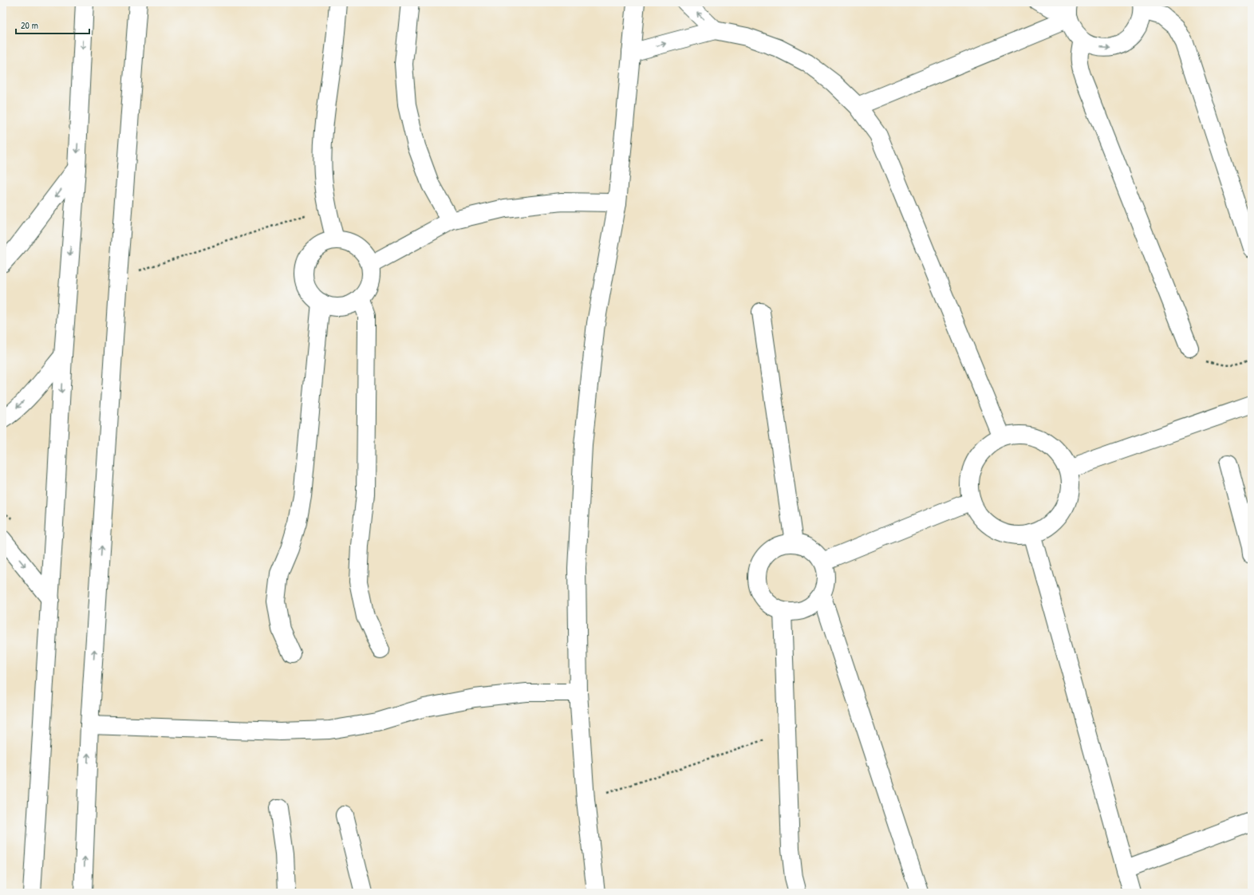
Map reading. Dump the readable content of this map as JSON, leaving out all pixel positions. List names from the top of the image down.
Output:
{
  "scale_bar": "20 m"
}
